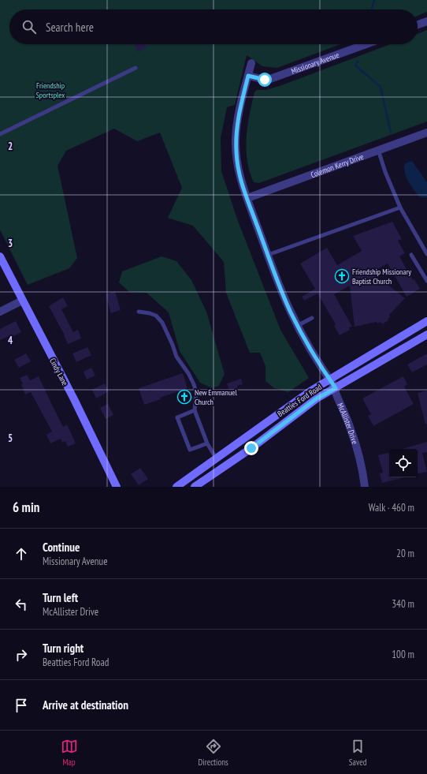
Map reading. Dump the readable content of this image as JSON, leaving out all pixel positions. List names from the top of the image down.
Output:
{
  "streets": {
    "main road": ["Cindy Lane", "Beatties Ford Road"],
    "street": ["Missionary Avenue", "Colemon Kerry Drive", "McAllister Drive"]
  },
  "crossings": [
    ["Missionary Avenue", "McAllister Drive"],
    ["Colemon Kerry Drive", "McAllister Drive"],
    ["Beatties Ford Road", "McAllister Drive"]
  ],
  "parks": ["Friendship Sportsplex"],
  "places": {
    "church": ["Friendship Missionary Baptist Church", "New Emmanuel Church"]
  },
  "page": {
    "search": "Search here",
    "heading": ["6 min", "Walk · 460 m"],
    "list": [
      ["Continue", "Missionary Avenue", "20 m"],
      ["Turn left", "McAllister Drive", "340 m"],
      ["Turn right", "Beatties Ford Road", "100 m"],
      "Arrive at destination"
    ],
    "nav": ["Map", "Directions", "Saved"]
  },
  "grid": {
    "rows": [
      "2",
      "3",
      "4",
      "5"
    ]
  }
}
